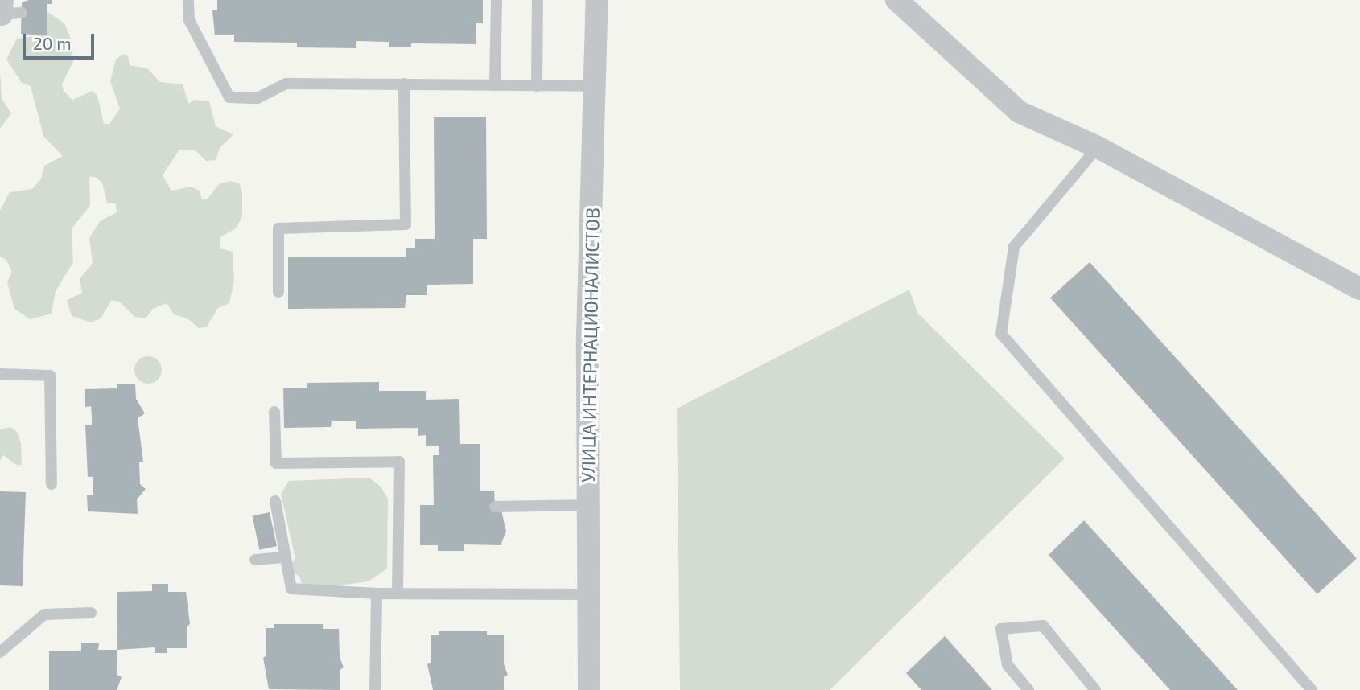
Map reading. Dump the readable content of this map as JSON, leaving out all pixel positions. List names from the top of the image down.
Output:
{
  "streets": {
    "street": ["УЛИЦА ИНТЕРНАЦИОНАЛИСТОВ"]
  },
  "scale_bar": "20 m"
}
